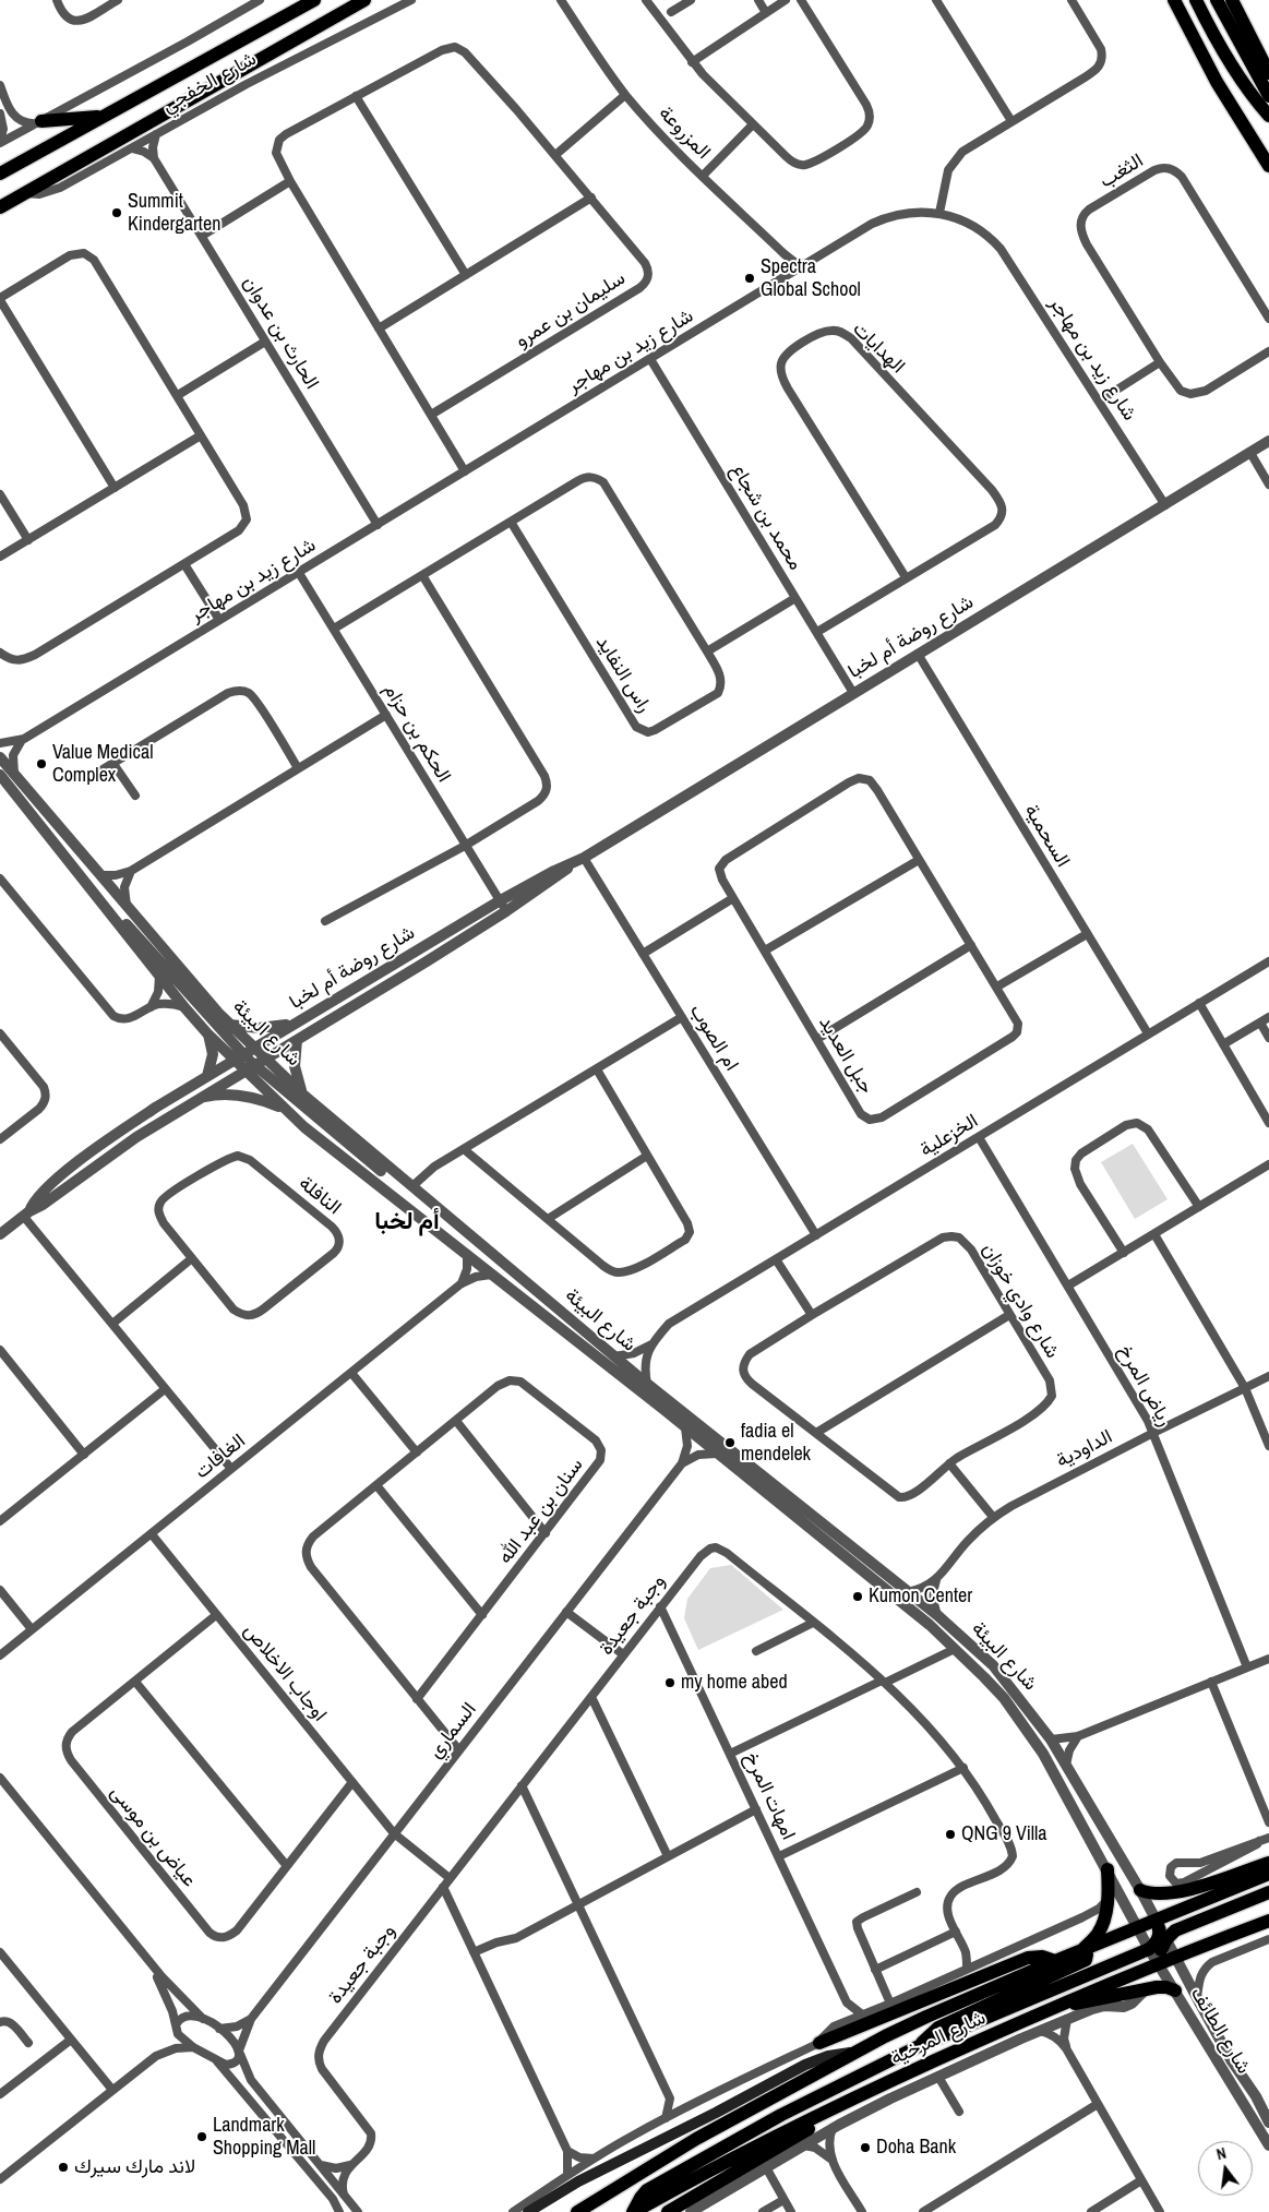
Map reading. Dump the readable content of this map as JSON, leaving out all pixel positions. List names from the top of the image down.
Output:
{
  "streets": {
    "main road": ["شارع الخفجي", "شارع المرخية"],
    "street": [
      "المزروعة",
      "الثغب",
      "سليمان بن عمرو",
      "الحارث بن عدوان",
      "الهدايات",
      "شارع زيد بن مهاجر",
      "محمد بن شجاع",
      "شارع روضة أم لخبا",
      "راس النفايد",
      "الحكم بن حزام",
      "السحمية",
      "شارع البيئة",
      "ام الصوب",
      "جبل العديد",
      "الخزعلية",
      "النافلة",
      "شارع وادي خوزان",
      "رياض المرخ",
      "الداودية",
      "الغافات",
      "سنان بن عبد الله",
      "وجبة جعيدة",
      "اوجاب الاخلاص",
      "السماري",
      "امهات المرخ",
      "عياض بن موسى",
      "شارع الطائف"
    ]
  },
  "crossings": [
    ["المزروعة", "شارع زيد بن مهاجر"],
    ["سليمان بن عمرو", "شارع زيد بن مهاجر"],
    ["الحارث بن عدوان", "شارع زيد بن مهاجر"],
    ["الهدايات", "محمد بن شجاع"],
    ["شارع زيد بن مهاجر", "محمد بن شجاع"],
    ["شارع زيد بن مهاجر", "شارع روضة أم لخبا"],
    ["شارع زيد بن مهاجر", "الحكم بن حزام"],
    ["محمد بن شجاع", "شارع روضة أم لخبا"],
    ["شارع روضة أم لخبا", "الحكم بن حزام"],
    ["شارع روضة أم لخبا", "السحمية"],
    ["شارع روضة أم لخبا", "شارع البيئة"],
    ["شارع روضة أم لخبا", "ام الصوب"],
    ["راس النفايد", "الحكم بن حزام"],
    ["السحمية", "الخزعلية"],
    ["شارع البيئة", "الخزعلية"],
    ["شارع البيئة", "الداودية"],
    ["شارع البيئة", "الغافات"],
    ["شارع البيئة", "السماري"],
    ["شارع البيئة", "شارع الطائف"],
    ["شارع البيئة", "شارع المرخية"],
    ["ام الصوب", "الخزعلية"],
    ["الخزعلية", "رياض المرخ"],
    ["رياض المرخ", "الداودية"],
    ["الغافات", "اوجاب الاخلاص"],
    ["سنان بن عبد الله", "السماري"],
    ["وجبة جعيدة", "اوجاب الاخلاص"],
    ["وجبة جعيدة", "امهات المرخ"],
    ["اوجاب الاخلاص", "السماري"],
    ["اوجاب الاخلاص", "عياض بن موسى"],
    ["شارع الطائف", "شارع المرخية"]
  ],
  "districts": ["أم لخبا"],
  "places": [
    "Summit Kindergarten",
    "Spectra Global School",
    "Value Medical Complex",
    "fadia el mendelek",
    "Kumon Center",
    "my home abed",
    "QNG 9 Villa",
    "Landmark Shopping Mall",
    "Doha Bank",
    "لاند مارك سيرك"
  ],
  "north": "top"
}
